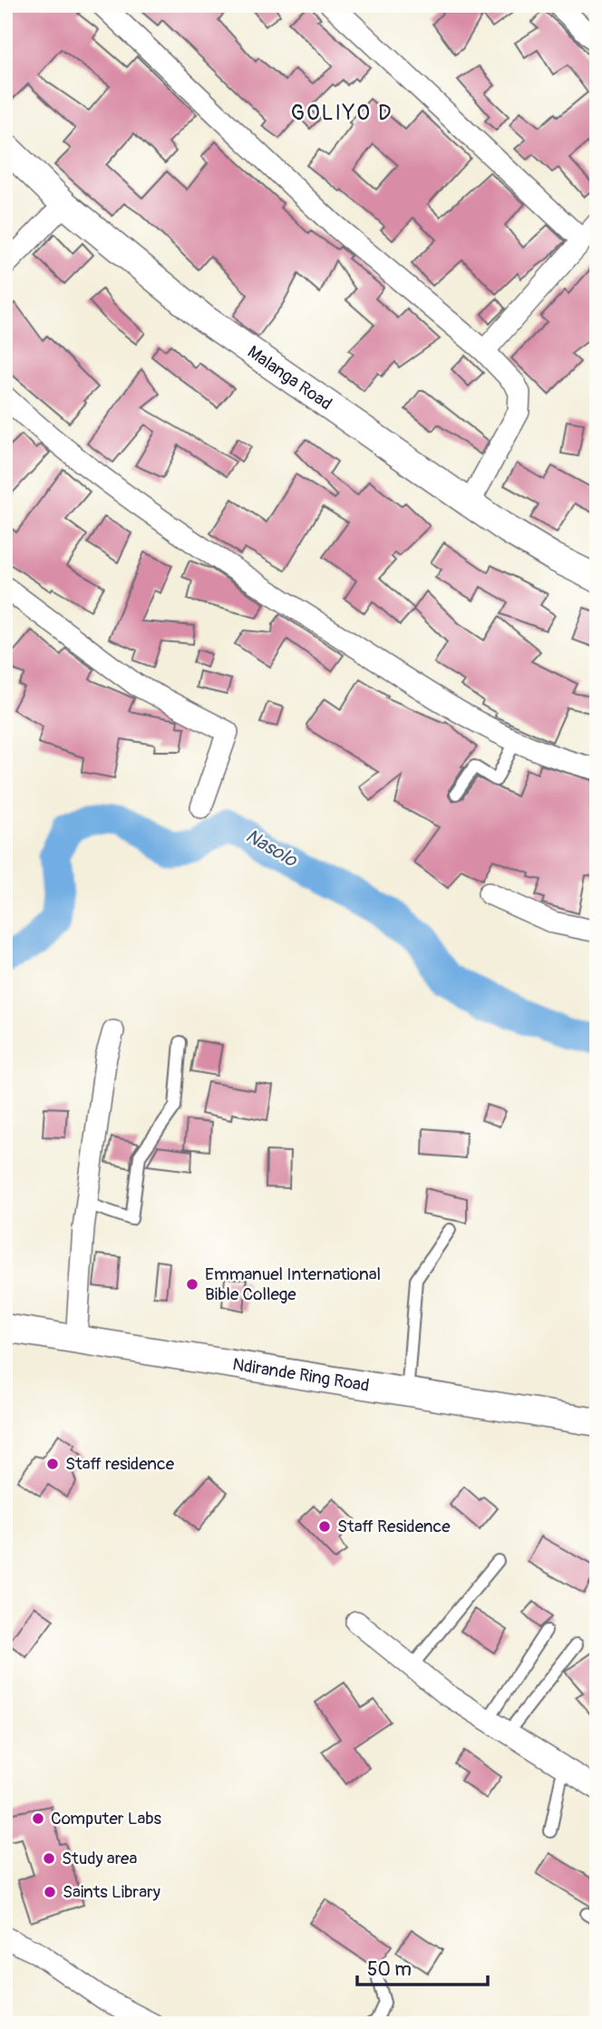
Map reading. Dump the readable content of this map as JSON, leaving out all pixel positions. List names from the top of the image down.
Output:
{
  "streets": {
    "street": ["Malanga Road", "Ndirande Ring Road"]
  },
  "districts": ["GOLIYO D"],
  "water": ["Nasolo"],
  "places": [
    "Emmanuel International Bible College",
    "Staff residence",
    "Staff Residence",
    "Computer Labs",
    "Study area",
    "Saints Library"
  ],
  "scale_bar": "50 m"
}
